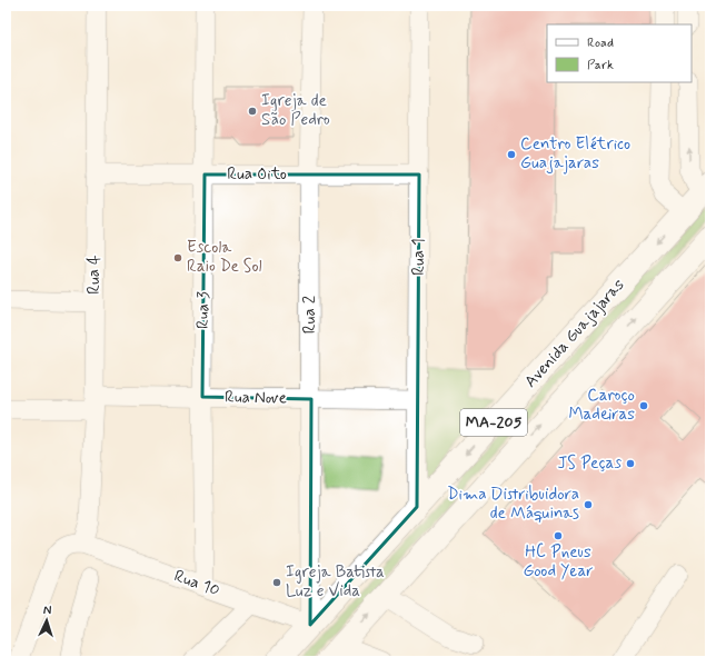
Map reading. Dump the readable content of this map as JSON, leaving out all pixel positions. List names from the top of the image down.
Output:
{
  "streets": {
    "main road": ["Avenida Guajajaras", "MA-205"],
    "street": [
      "Rua Oito",
      "Rua 1",
      "Rua 4",
      "Rua 3",
      "Rua 2",
      "Rua Nove",
      "Rua 10"
    ]
  },
  "crossings": [
    ["Rua Oito", "Rua 1"],
    ["Rua Oito", "Rua 4"],
    ["Rua Oito", "Rua 3"],
    ["Rua Oito", "Rua 2"],
    ["Rua 1", "Avenida Guajajaras"],
    ["Rua 1", "Rua Nove"],
    ["Rua 4", "Rua Nove"],
    ["Rua 4", "Rua 10"],
    ["Rua 3", "Rua Nove"],
    ["Rua 3", "Rua 10"],
    ["Rua 2", "Avenida Guajajaras"],
    ["Rua 2", "Rua Nove"],
    ["Rua 2", "Rua 10"],
    ["Avenida Guajajaras", "Rua 10"]
  ],
  "places": [
    "Igreja de São Pedro",
    "Centro Elétrico Guajajaras",
    "Escola Raio De Sol",
    "Caroço Madeiras",
    "JS Peças",
    "Dima Distribuidora de Máquinas",
    "HC Pneus Good Year",
    "Igreja Batista Luz e Vida"
  ],
  "legend": ["Road", "Park"],
  "north": "top"
}
